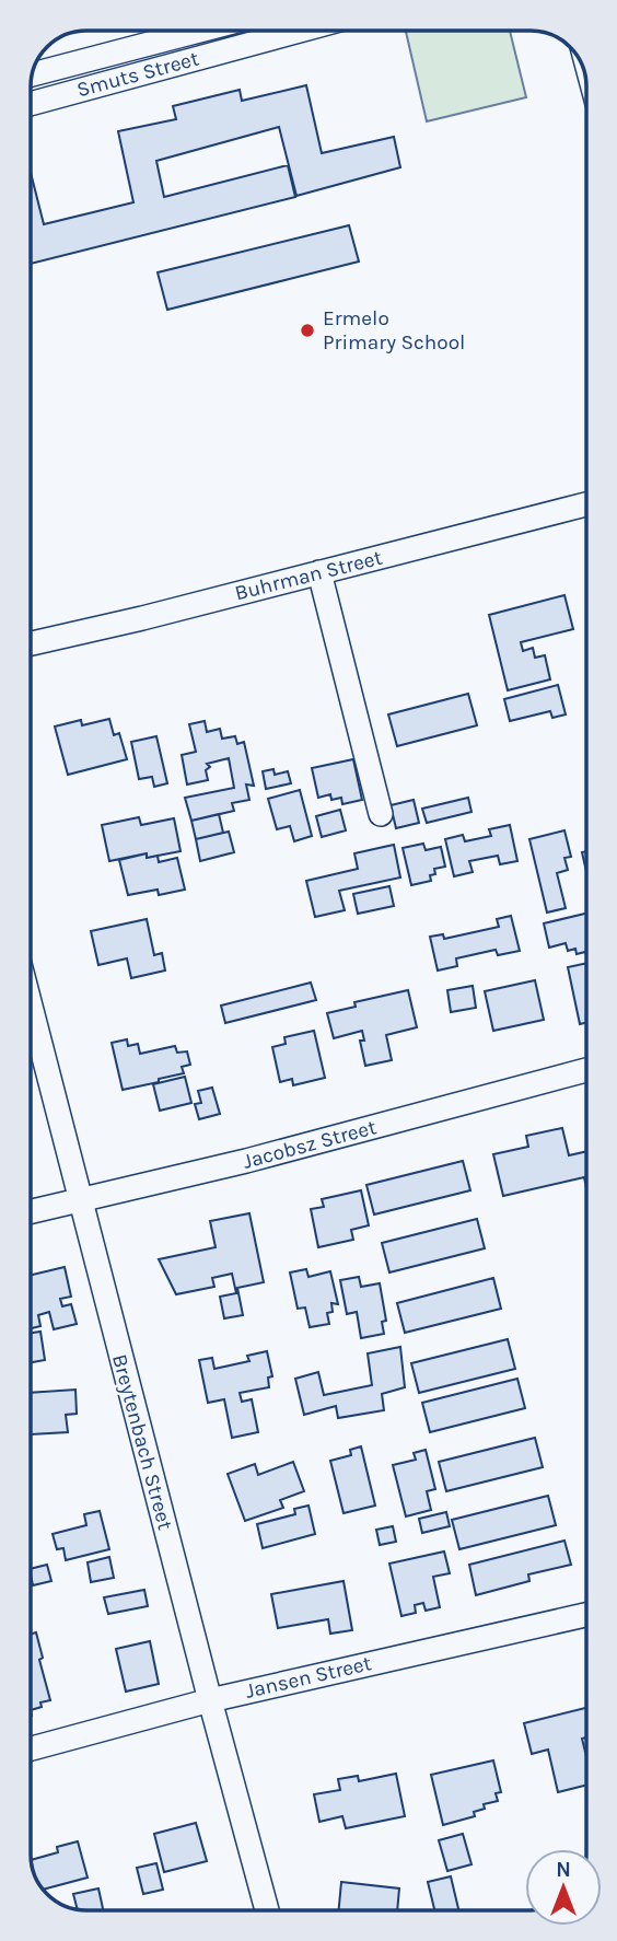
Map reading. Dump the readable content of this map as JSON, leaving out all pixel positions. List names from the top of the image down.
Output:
{
  "streets": {
    "street": [
      "Smuts Street",
      "Buhrman Street",
      "Jacobsz Street",
      "Breytenbach Street",
      "Jansen Street"
    ]
  },
  "crossings": [
    ["Jacobsz Street", "Breytenbach Street"],
    ["Breytenbach Street", "Jansen Street"]
  ],
  "places": ["Ermelo Primary School"],
  "north": "top"
}
